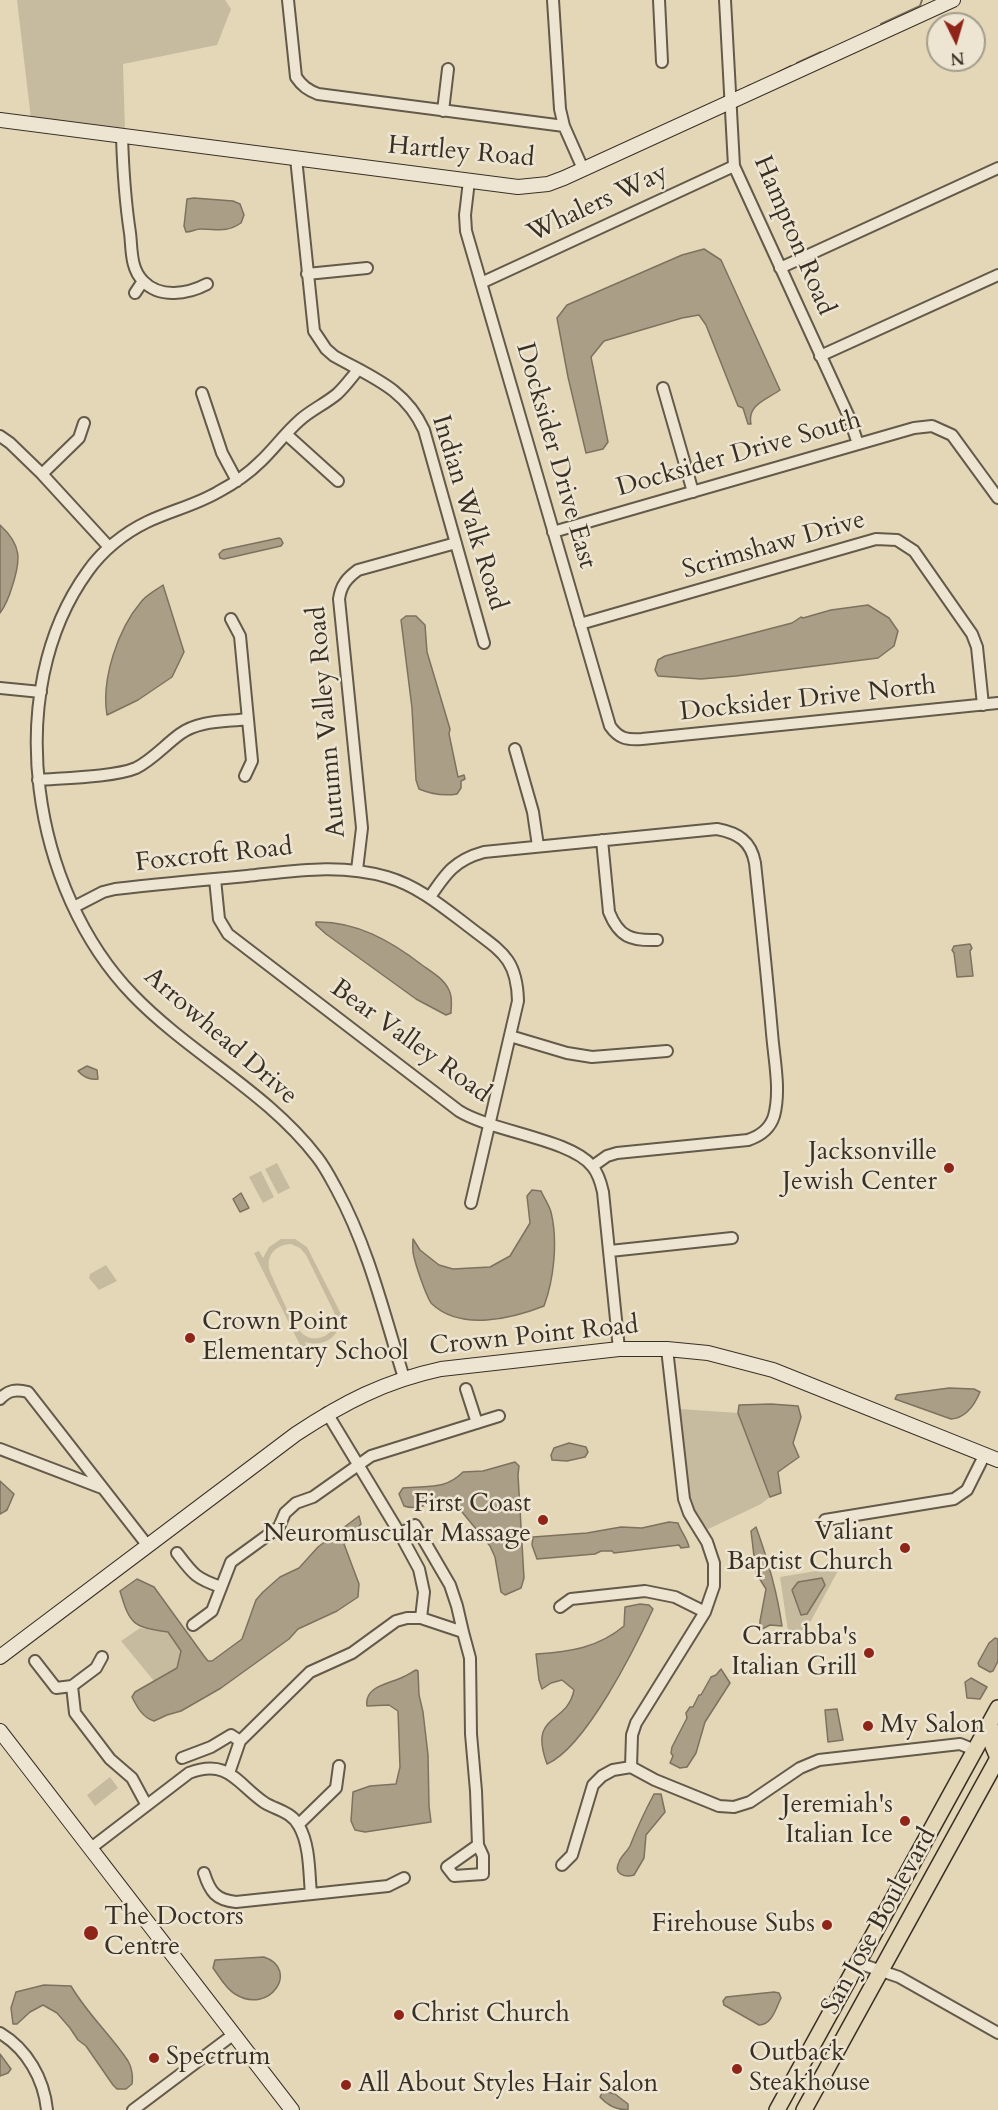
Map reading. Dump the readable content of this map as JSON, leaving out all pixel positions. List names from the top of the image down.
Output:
{
  "streets": {
    "main road": ["San Jose Boulevard"],
    "street": [
      "Hartley Road",
      "Whalers Way",
      "Hampton Road",
      "Docksider Drive South",
      "Docksider Drive East",
      "Indian Walk Road",
      "Scrimshaw Drive",
      "Docksider Drive North",
      "Autumn Valley Road",
      "Foxcroft Road",
      "Arrowhead Drive",
      "Bear Valley Road",
      "Crown Point Road"
    ]
  },
  "crossings": [
    ["Hartley Road", "Hampton Road"],
    ["Hartley Road", "Docksider Drive East"],
    ["Hartley Road", "Indian Walk Road"],
    ["Whalers Way", "Hampton Road"],
    ["Whalers Way", "Docksider Drive East"],
    ["Hampton Road", "Docksider Drive South"],
    ["Docksider Drive South", "Docksider Drive East"],
    ["Docksider Drive East", "Scrimshaw Drive"],
    ["Docksider Drive East", "Docksider Drive North"],
    ["Indian Walk Road", "Autumn Valley Road"],
    ["Indian Walk Road", "Arrowhead Drive"],
    ["Scrimshaw Drive", "Docksider Drive North"],
    ["Autumn Valley Road", "Foxcroft Road"],
    ["Foxcroft Road", "Arrowhead Drive"],
    ["Foxcroft Road", "Bear Valley Road"],
    ["Arrowhead Drive", "Crown Point Road"]
  ],
  "places": [
    "Jacksonville Jewish Center",
    "Crown Point Elementary School",
    "First Coast Neuromuscular Massage",
    "Valiant Baptist Church",
    "Carrabba's Italian Grill",
    "My Salon",
    "Jeremiah's Italian Ice",
    "Firehouse Subs",
    "The Doctors Centre",
    "Christ Church",
    "Spectrum",
    "Outback Steakhouse",
    "All About Styles Hair Salon"
  ],
  "north": "bottom"
}
